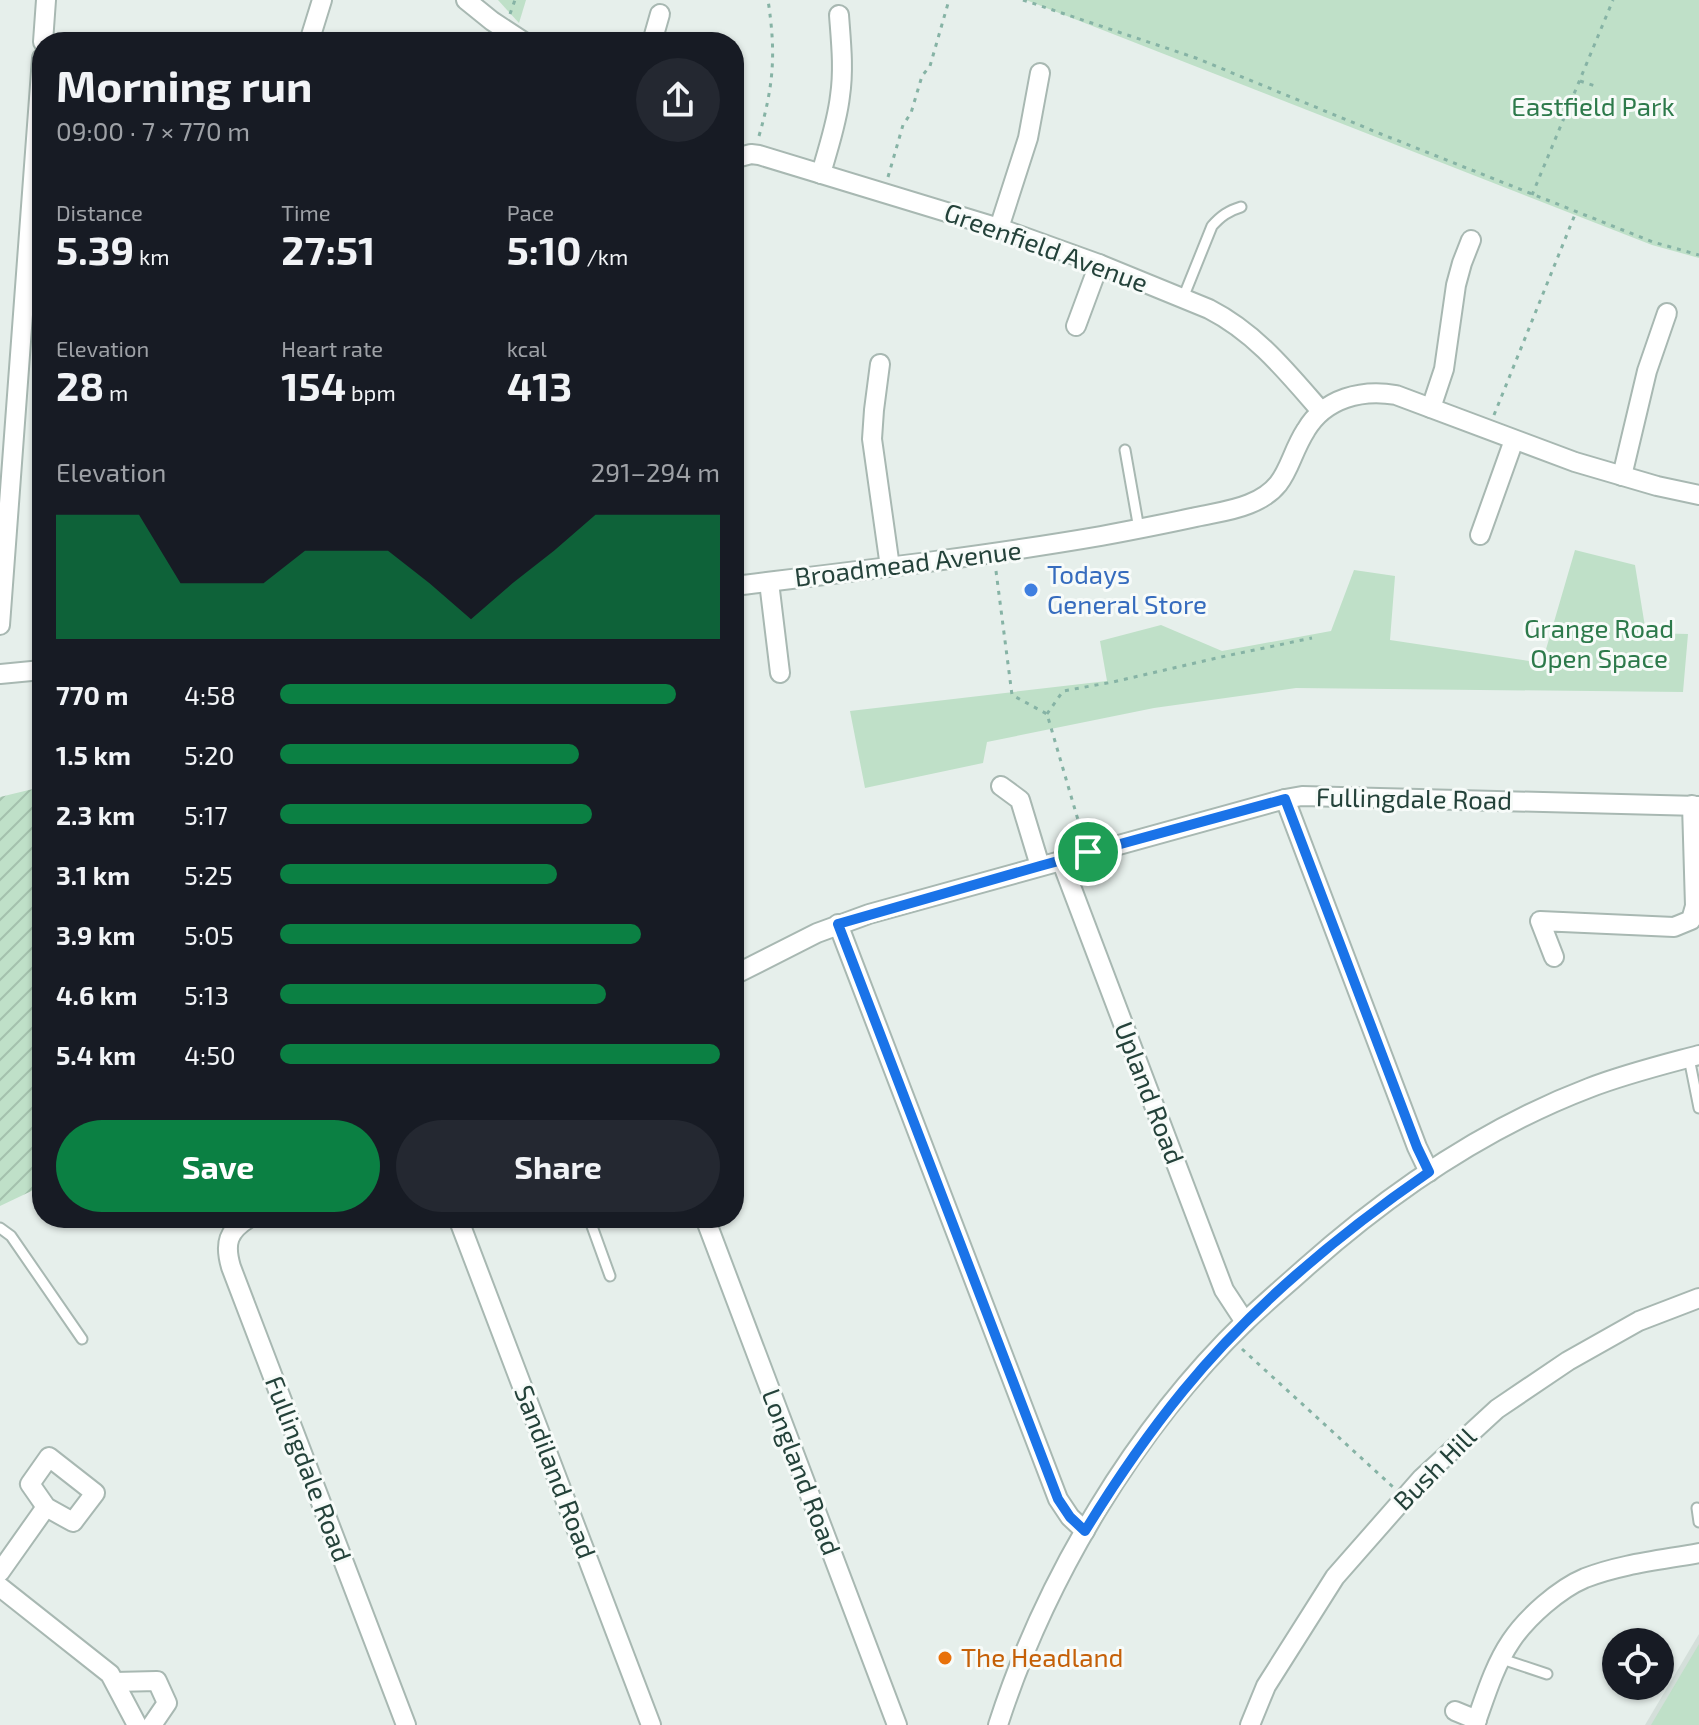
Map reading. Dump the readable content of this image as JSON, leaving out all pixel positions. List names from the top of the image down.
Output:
{
  "streets": {
    "street": [
      "Greenfield Avenue",
      "Broadmead Avenue",
      "Fullingdale Road",
      "Upland Road",
      "Bush Hill",
      "Sandiland Road",
      "Longland Road"
    ]
  },
  "crossings": [
    ["Greenfield Avenue", "Broadmead Avenue"],
    ["Fullingdale Road", "Upland Road"]
  ],
  "parks": ["Eastfield Park", "Grange Road Open Space"],
  "places": ["Todays General Store", "The Headland"],
  "page": {
    "heading": ["Morning run", "09:00 · 7 × 770 m"],
    "stats": [
      ["Distance", "5.39 km"],
      ["Time", "27:51"],
      ["Pace", "5:10 /km"],
      ["Elevation", "28 m"],
      ["Heart rate", "154 bpm"],
      ["kcal", "413"]
    ],
    "chart": ["Elevation", "291–294 m"],
    "list": [
      {
        "name": "770 m",
        "note": "4:58"
      },
      {
        "name": "1.5 km",
        "note": "5:20"
      },
      {
        "name": "2.3 km",
        "note": "5:17"
      },
      {
        "name": "3.1 km",
        "note": "5:25"
      },
      {
        "name": "3.9 km",
        "note": "5:05"
      },
      {
        "name": "4.6 km",
        "note": "5:13"
      },
      {
        "name": "5.4 km",
        "note": "4:50"
      }
    ],
    "buttons": ["Save", "Share"]
  }
}
